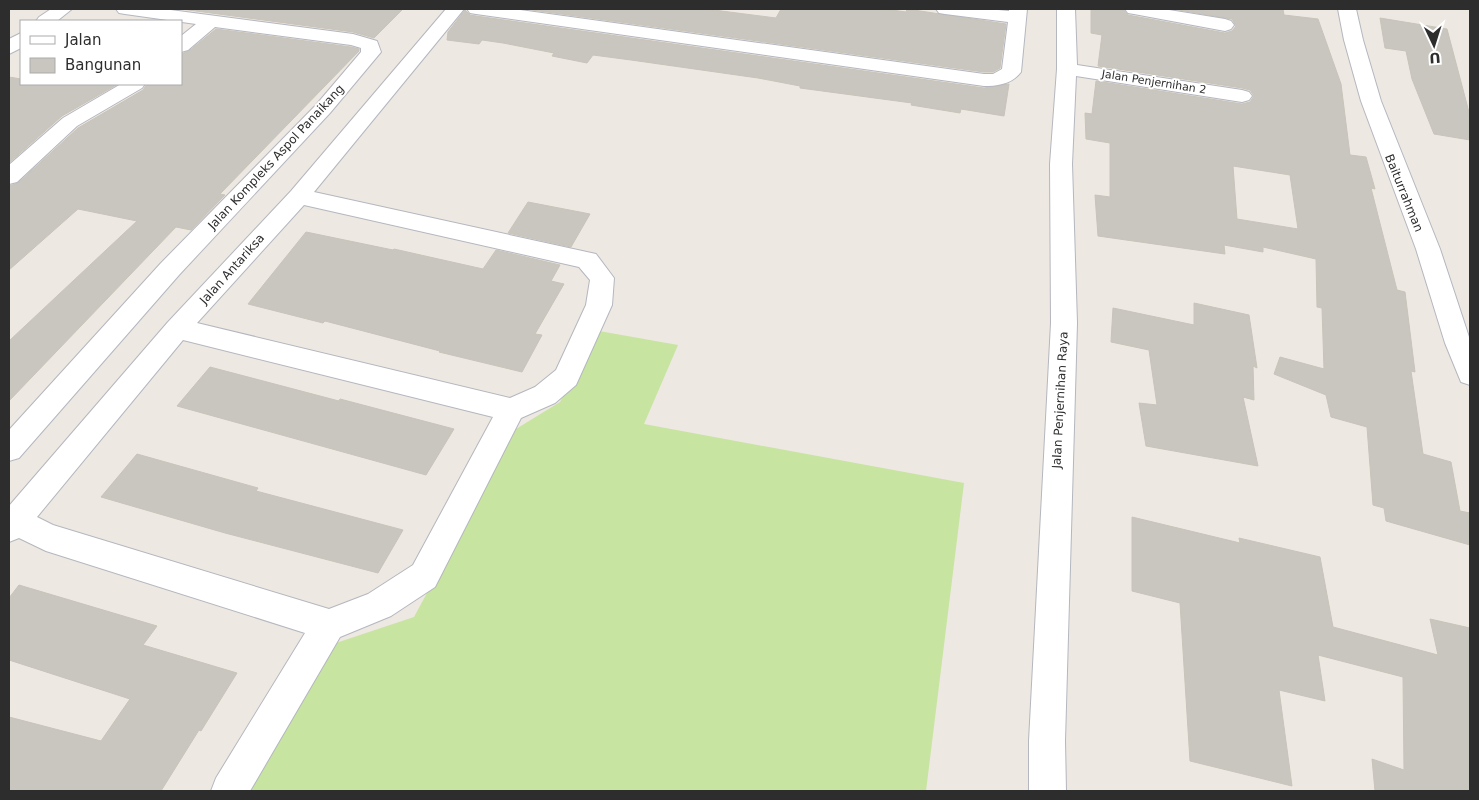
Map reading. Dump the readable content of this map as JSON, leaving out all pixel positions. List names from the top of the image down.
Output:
{
  "streets": {
    "street": [
      "Jalan Penjernihan 2",
      "Jalan Kompleks Aspol Panaikang",
      "Baiturrahman",
      "Jalan Antariksa",
      "Jalan Penjernihan Raya"
    ]
  },
  "crossings": [
    ["Jalan Penjernihan 2", "Jalan Penjernihan Raya"]
  ],
  "legend": ["Jalan", "Bangunan"],
  "north": "bottom"
}
